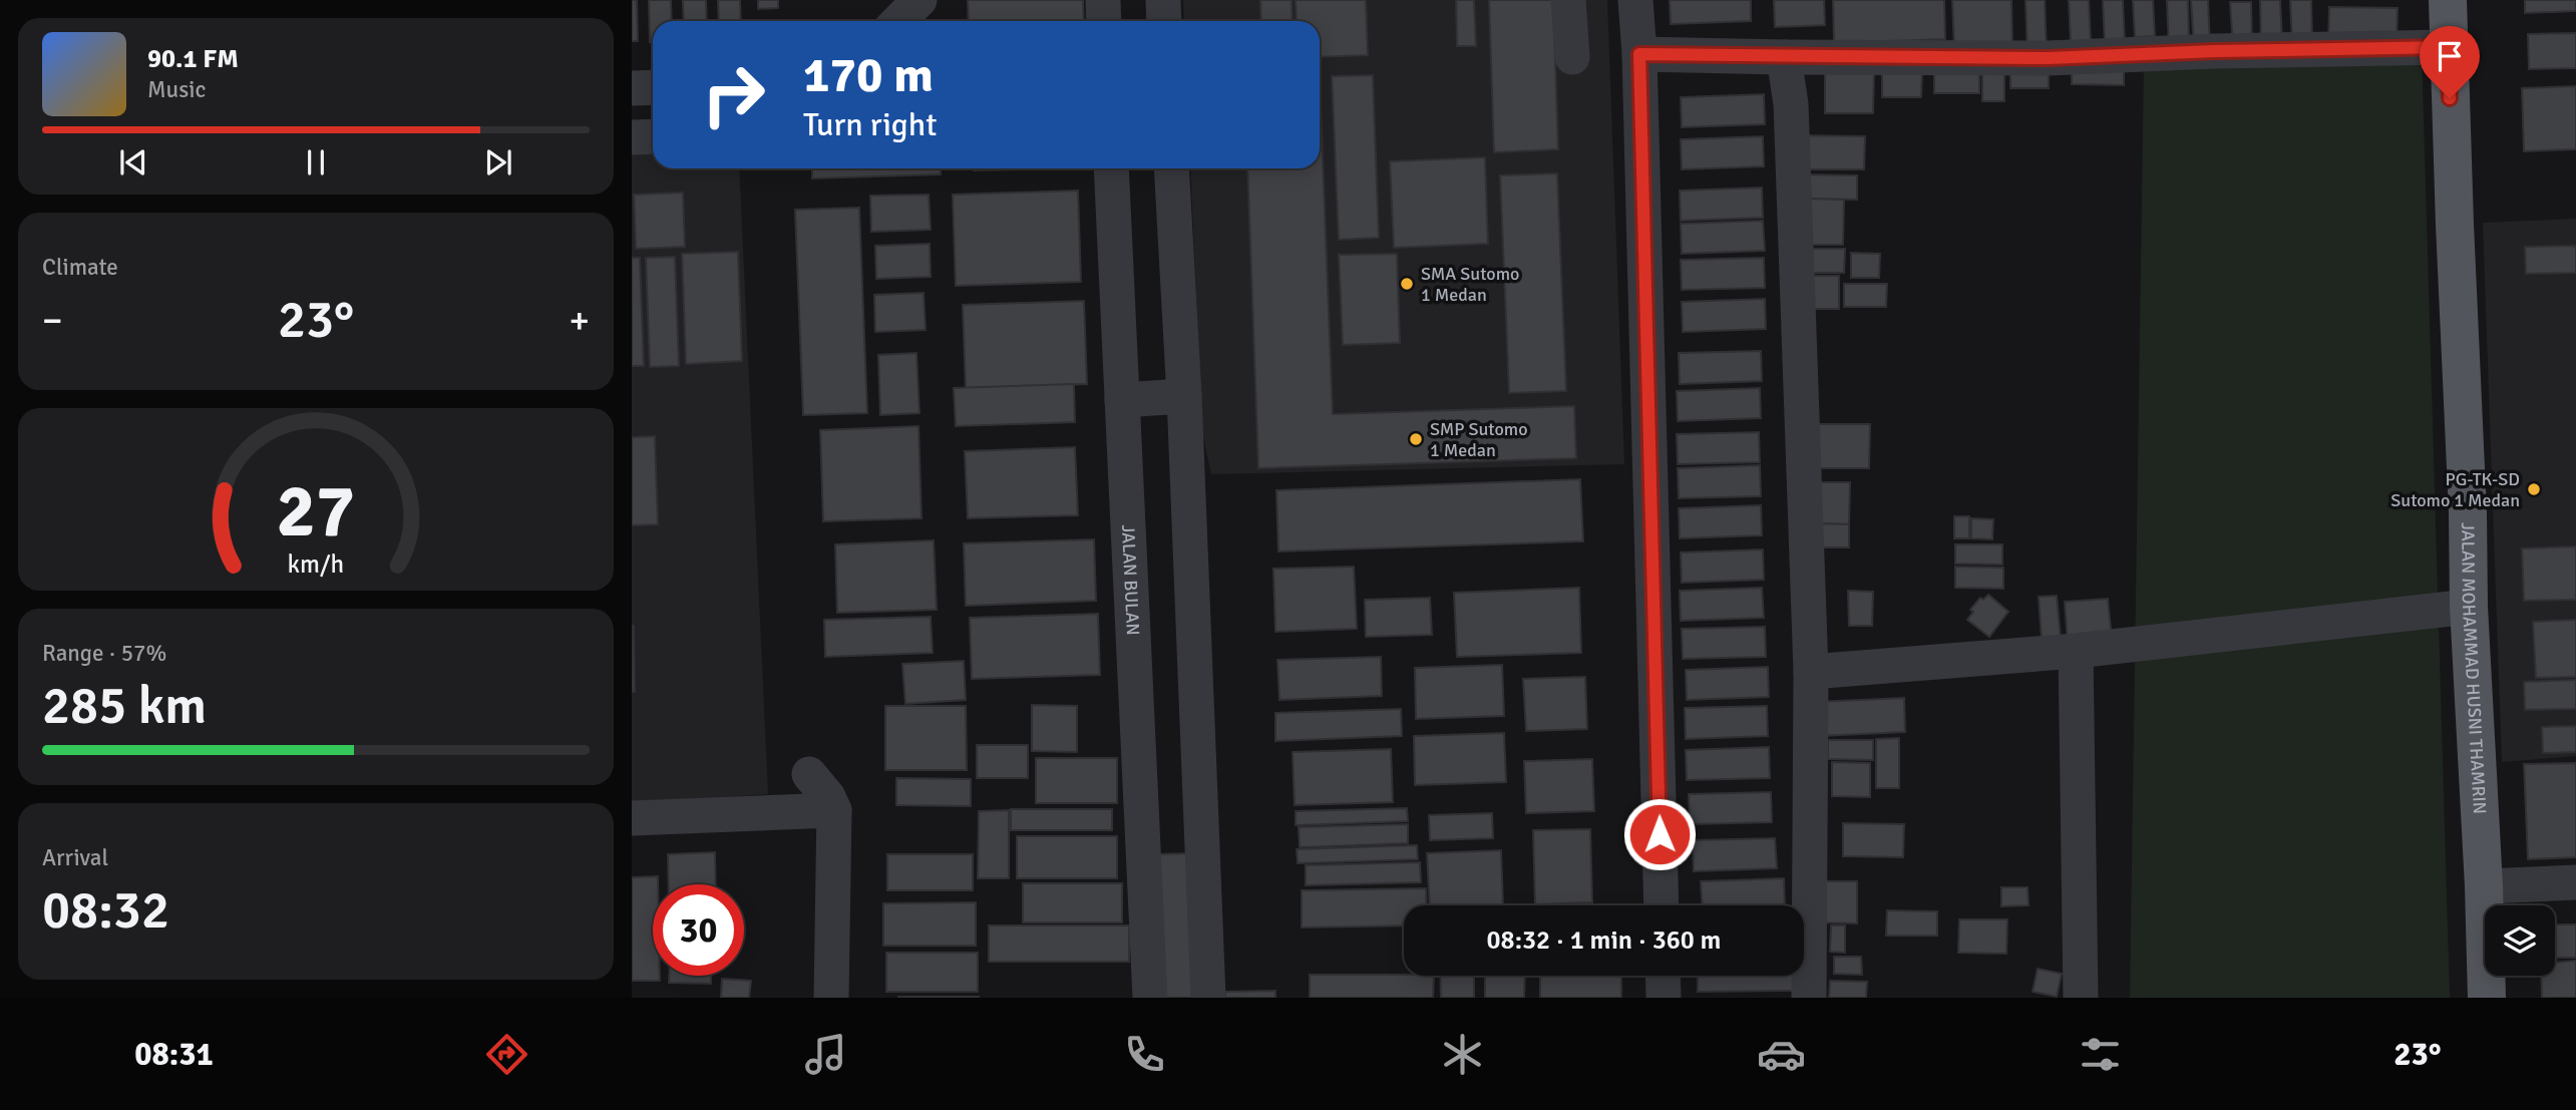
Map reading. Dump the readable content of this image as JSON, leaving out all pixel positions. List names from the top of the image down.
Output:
{
  "streets": {
    "main road": ["JALAN MOHAMMAD HUSNI THAMRIN"],
    "street": ["JALAN BULAN"]
  },
  "places": ["SMA Sutomo 1 Medan", "SMP Sutomo 1 Medan", "PG-TK-SD Sutomo 1 Medan"],
  "page": {
    "turn": ["170 m", "Turn right"],
    "song": ["90.1 FM", "Music"],
    "tile": [
      "Climate",
      ["Range · 57%", "285 km"],
      ["Arrival", "08:32"]
    ],
    "heat": ["−", "23°", "+"],
    "limit": "30",
    "trip": "08:32 · 1 min · 360 m",
    "tabs": ["08:31", "23°"],
    "gauge": ["27", "km/h"]
  }
}
